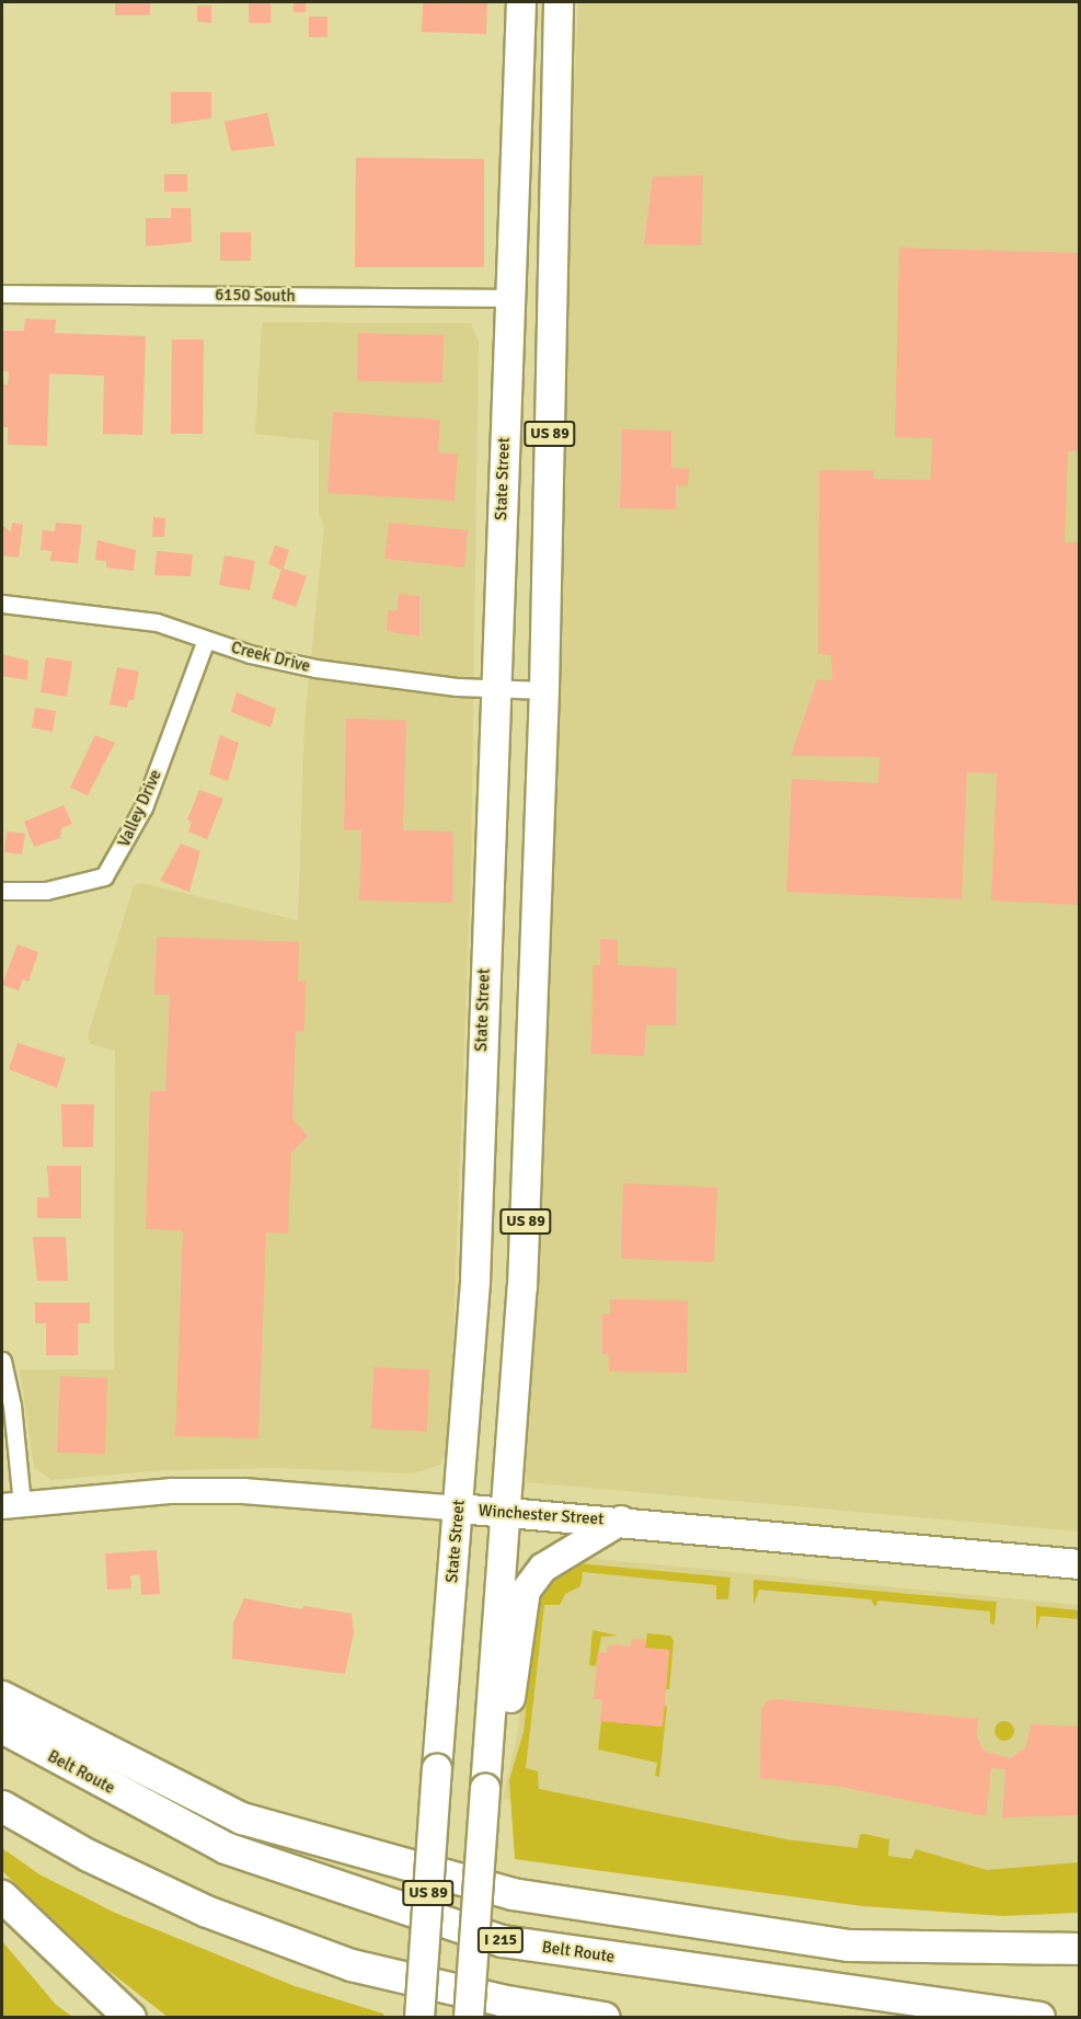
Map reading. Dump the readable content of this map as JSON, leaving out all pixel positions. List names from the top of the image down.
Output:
{
  "streets": {
    "highway": ["Belt Route", "I 215"],
    "main road": ["US 89", "State Street", "Winchester Street"],
    "street": ["6150 South", "Creek Drive", "Valley Drive"]
  },
  "crossings": [
    ["6150 South", "State Street"],
    ["US 89", "Creek Drive"],
    ["US 89", "Winchester Street"],
    ["State Street", "Creek Drive"],
    ["State Street", "Winchester Street"],
    ["Creek Drive", "Valley Drive"]
  ]
}
